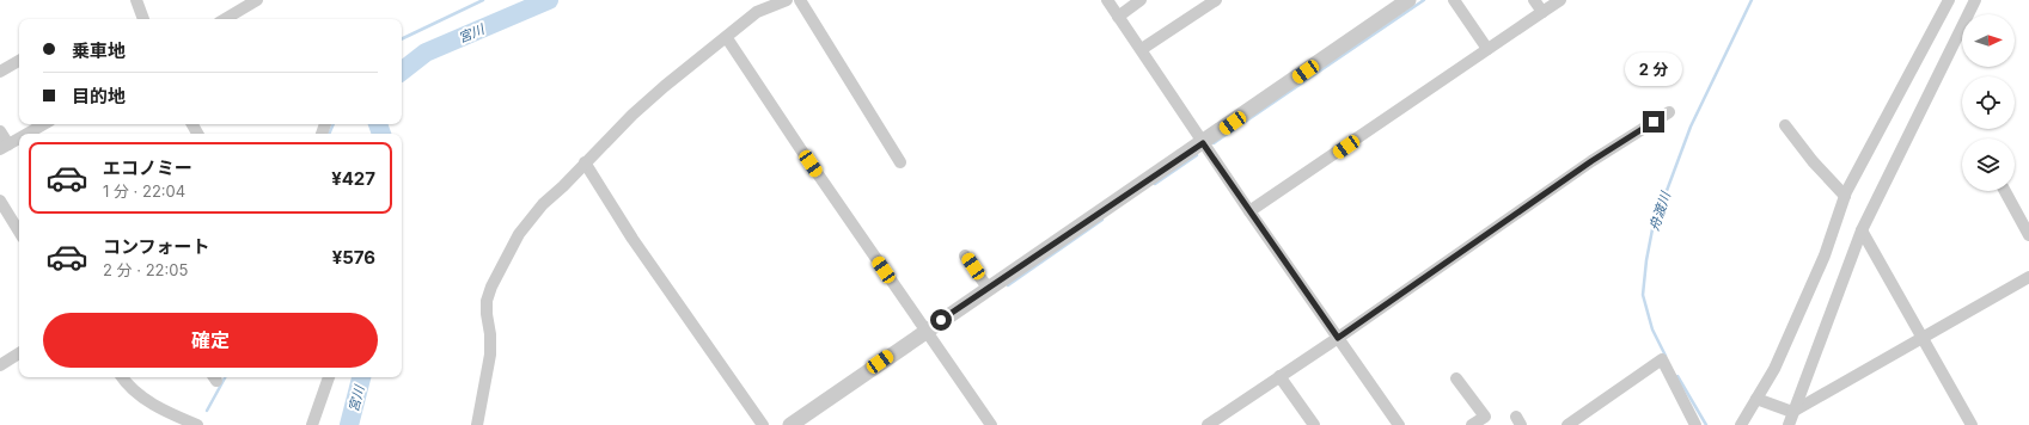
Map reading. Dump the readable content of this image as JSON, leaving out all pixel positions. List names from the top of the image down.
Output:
{
  "water": ["宮川", "舟渡川"],
  "north": "right",
  "page": {
    "banner": ["乗車地", "目的地"],
    "bubble": "2 分",
    "list": [
      {
        "name": "エコノミー",
        "note": "1 分 · 22:04",
        "value": "¥427"
      },
      {
        "name": "コンフォート",
        "note": "2 分 · 22:05",
        "value": "¥576"
      }
    ],
    "buttons": "確定"
  }
}
